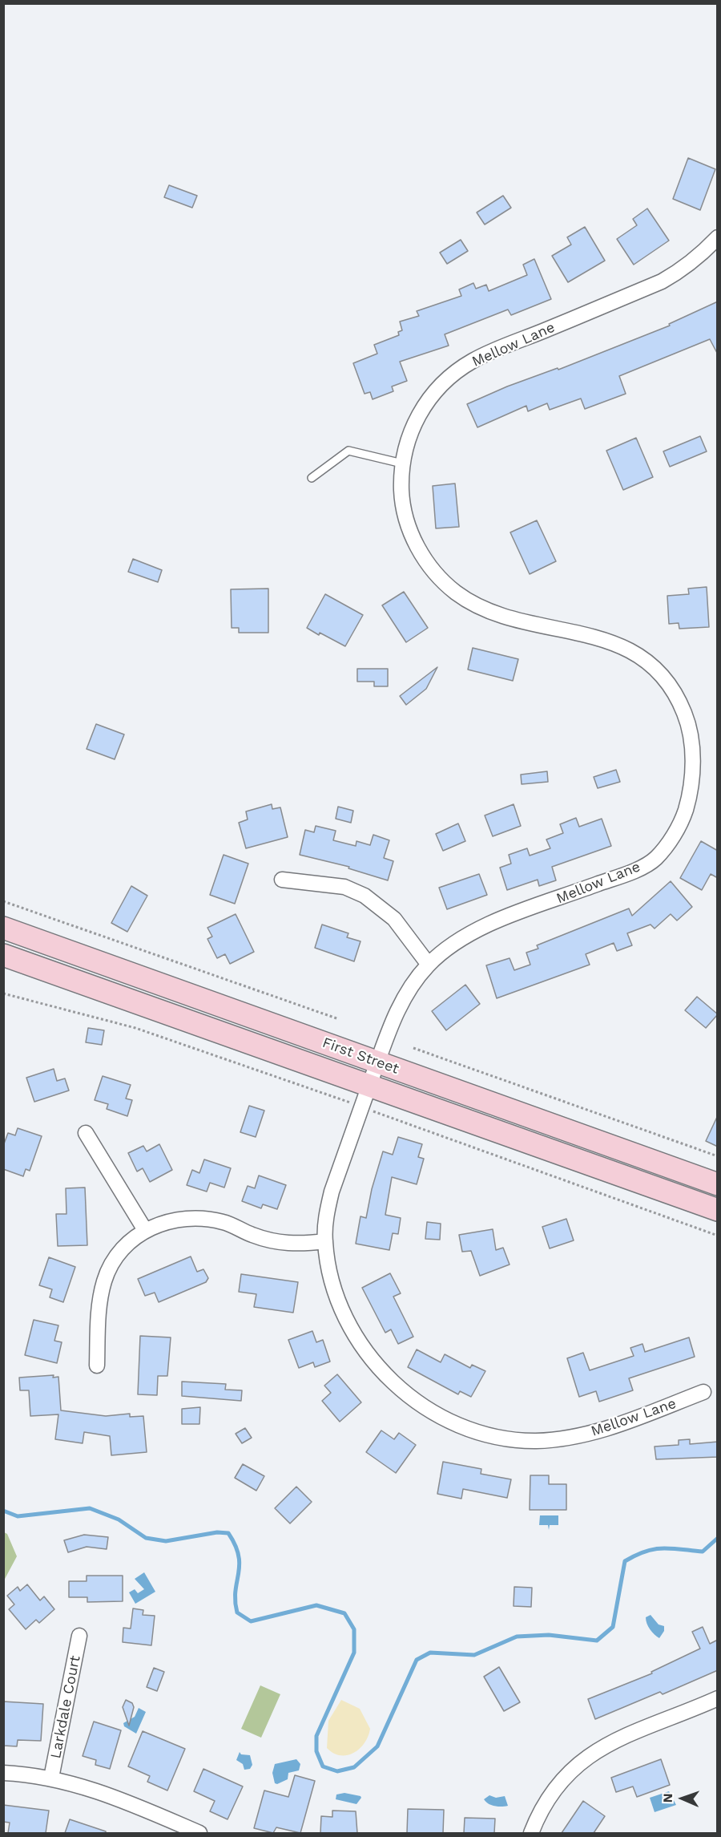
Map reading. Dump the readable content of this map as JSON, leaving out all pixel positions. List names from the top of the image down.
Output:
{
  "streets": {
    "main road": ["First Street"],
    "street": ["Mellow Lane", "Larkdale Court"]
  },
  "crossings": [
    ["Mellow Lane", "First Street"]
  ],
  "north": "left"
}
